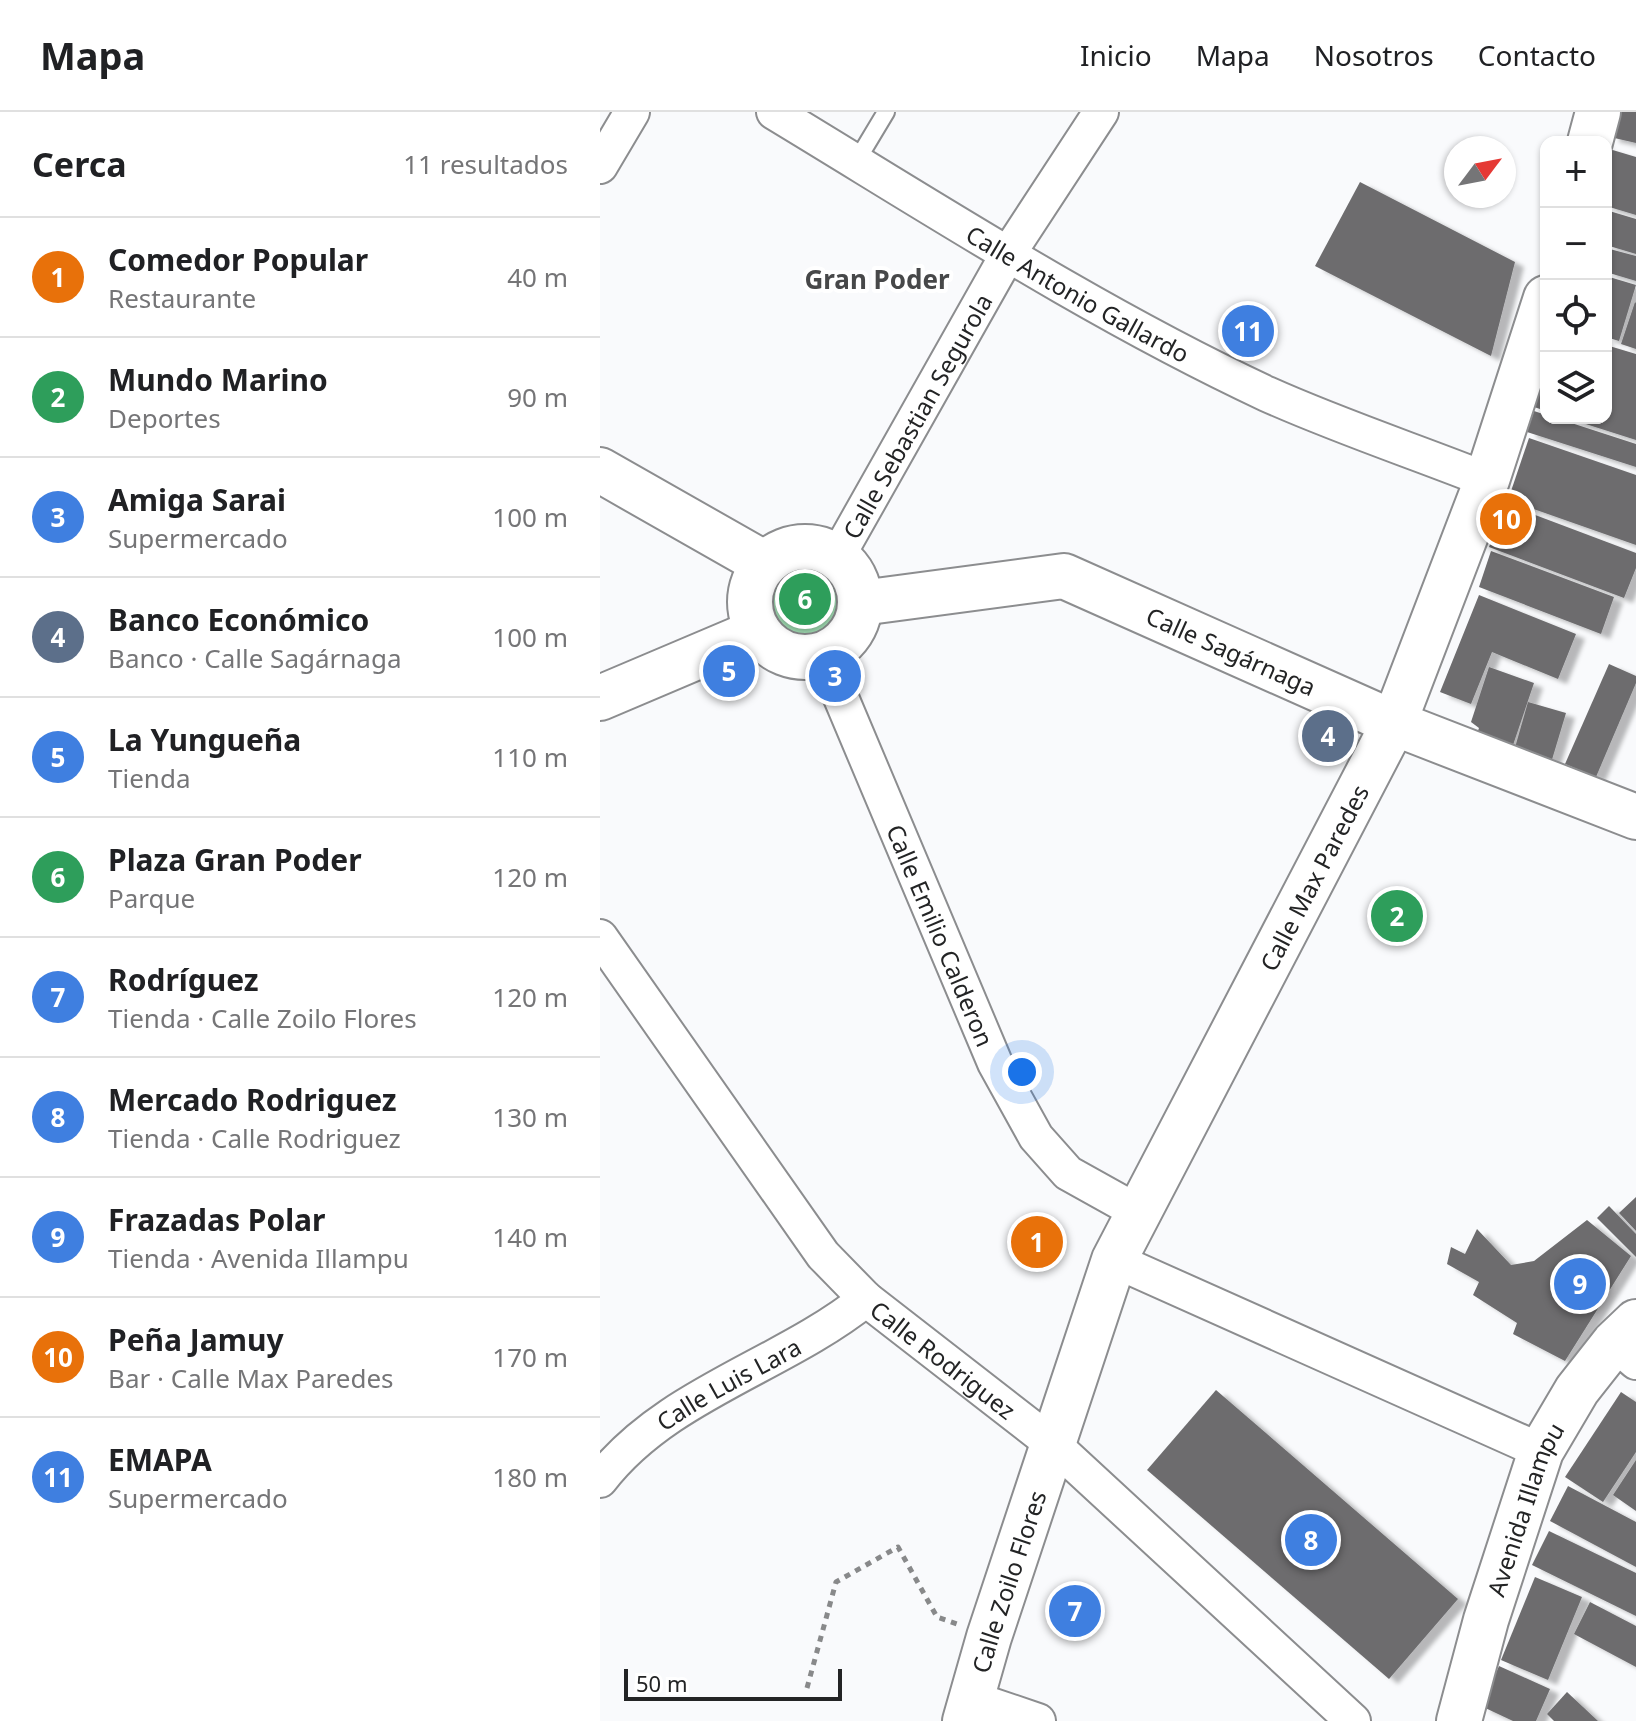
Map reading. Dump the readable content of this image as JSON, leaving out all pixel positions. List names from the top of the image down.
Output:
{
  "streets": {
    "main road": [
      "Calle Sagárnaga",
      "Calle Max Paredes",
      "Avenida Illampu",
      "Calle Zoilo Flores"
    ],
    "street": [
      "Calle Antonio Gallardo",
      "Calle Sebastian Segurola",
      "Calle Emilio Calderon",
      "Calle Rodriguez",
      "Calle Luis Lara"
    ]
  },
  "crossings": [
    ["Calle Antonio Gallardo", "Calle Sebastian Segurola"],
    ["Calle Antonio Gallardo", "Calle Max Paredes"],
    ["Calle Sebastian Segurola", "Calle Sagárnaga"],
    ["Calle Sebastian Segurola", "Calle Emilio Calderon"],
    ["Calle Sagárnaga", "Calle Max Paredes"],
    ["Calle Sagárnaga", "Calle Emilio Calderon"],
    ["Calle Max Paredes", "Calle Emilio Calderon"],
    ["Calle Max Paredes", "Calle Rodriguez"],
    ["Calle Max Paredes", "Calle Zoilo Flores"],
    ["Calle Rodriguez", "Calle Luis Lara"],
    ["Calle Rodriguez", "Calle Zoilo Flores"]
  ],
  "districts": ["Gran Poder"],
  "scale_bar": "50 m",
  "north": "top right",
  "page": {
    "header": "Mapa",
    "nav": [
      "Inicio",
      "Mapa",
      "Nosotros",
      "Contacto"
    ],
    "heading": ["Cerca", "11 resultados"],
    "map_buttons": ["+", "−"],
    "list": [
      {
        "mark": "1",
        "name": "Comedor Popular",
        "note": "Restaurante",
        "value": "40 m"
      },
      {
        "mark": "2",
        "name": "Mundo Marino",
        "note": "Deportes",
        "value": "90 m"
      },
      {
        "mark": "3",
        "name": "Amiga Sarai",
        "note": "Supermercado",
        "value": "100 m"
      },
      {
        "mark": "4",
        "name": "Banco Económico",
        "note": "Banco · Calle Sagárnaga",
        "value": "100 m"
      },
      {
        "mark": "5",
        "name": "La Yungueña",
        "note": "Tienda",
        "value": "110 m"
      },
      {
        "mark": "6",
        "name": "Plaza Gran Poder",
        "note": "Parque",
        "value": "120 m"
      },
      {
        "mark": "7",
        "name": "Rodríguez",
        "note": "Tienda · Calle Zoilo Flores",
        "value": "120 m"
      },
      {
        "mark": "8",
        "name": "Mercado Rodriguez",
        "note": "Tienda · Calle Rodriguez",
        "value": "130 m"
      },
      {
        "mark": "9",
        "name": "Frazadas Polar",
        "note": "Tienda · Avenida Illampu",
        "value": "140 m"
      },
      {
        "mark": "10",
        "name": "Peña Jamuy",
        "note": "Bar · Calle Max Paredes",
        "value": "170 m"
      },
      {
        "mark": "11",
        "name": "EMAPA",
        "note": "Supermercado",
        "value": "180 m"
      }
    ],
    "pins": [
      "11",
      "10",
      "6",
      "5",
      "3",
      "4",
      "2",
      "1",
      "9",
      "8",
      "7"
    ],
    "scale": "50 m"
  }
}
